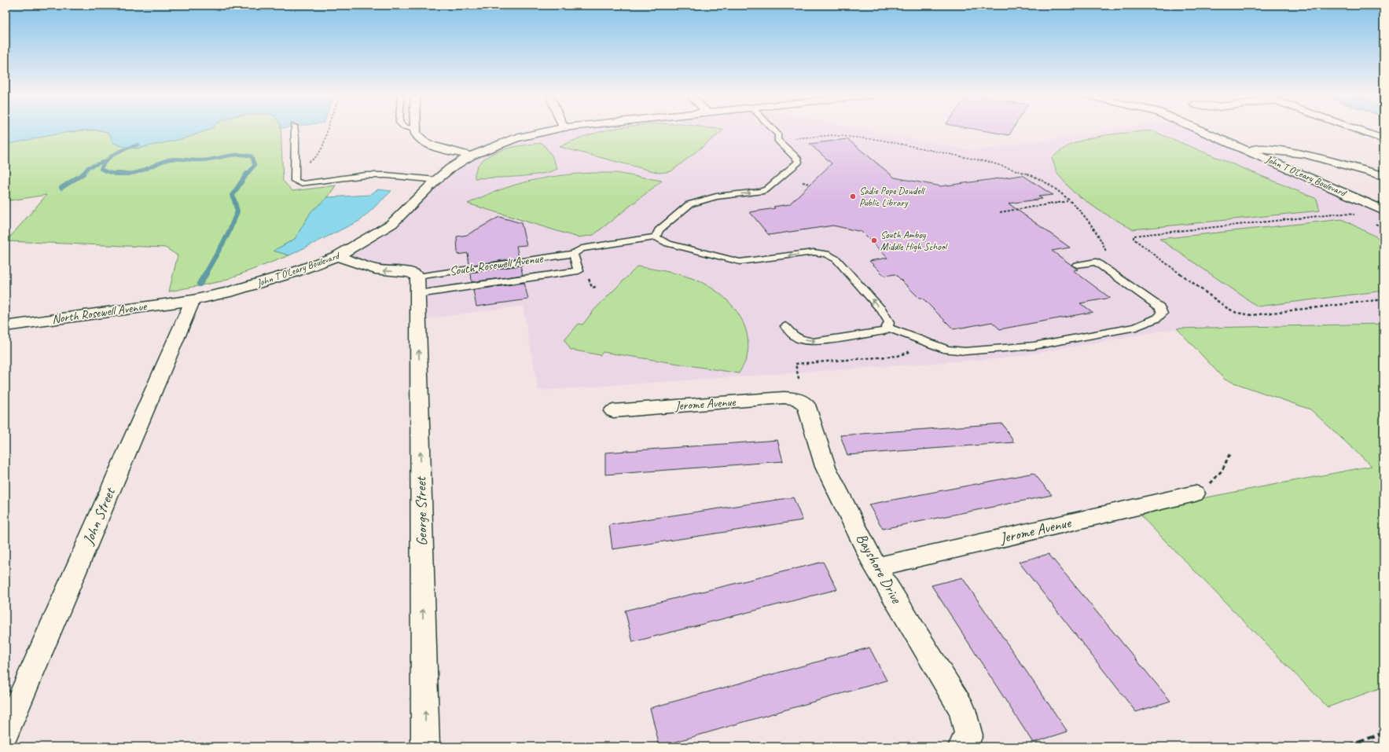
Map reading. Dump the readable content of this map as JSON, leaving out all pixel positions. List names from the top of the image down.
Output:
{
  "streets": {
    "street": [
      "John T O'Leary Boulevard",
      "South Rosewell Avenue",
      "North Rosewell Avenue",
      "Jerome Avenue",
      "George Street",
      "John Street",
      "Bayshore Drive"
    ]
  },
  "crossings": [
    ["John T O'Leary Boulevard", "South Rosewell Avenue"],
    ["John T O'Leary Boulevard", "North Rosewell Avenue"],
    ["John T O'Leary Boulevard", "John Street"],
    ["South Rosewell Avenue", "George Street"],
    ["North Rosewell Avenue", "John Street"],
    ["Jerome Avenue", "Bayshore Drive"]
  ],
  "one_way": ["George Street"],
  "places": ["Sadie Pope Dowdell Public Library", "South Amboy Middle High School"]
}
